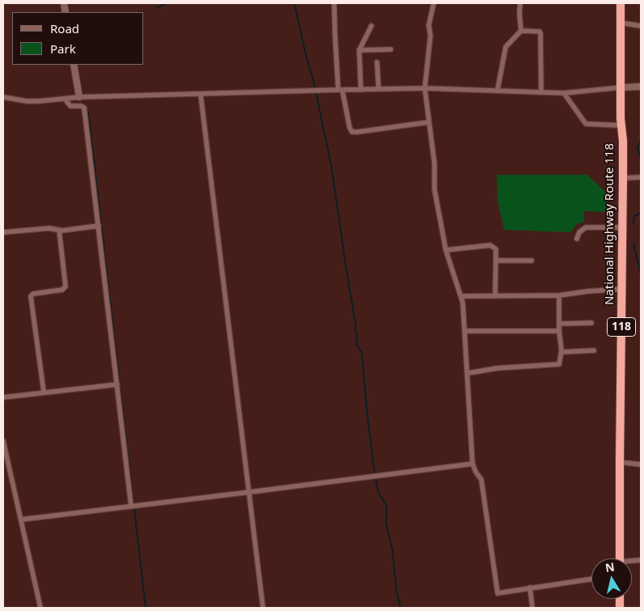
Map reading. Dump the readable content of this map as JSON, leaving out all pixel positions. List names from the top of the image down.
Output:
{
  "streets": {
    "highway": ["National Highway Route 118", "118"]
  },
  "legend": ["Road", "Park"],
  "north": "top"
}
